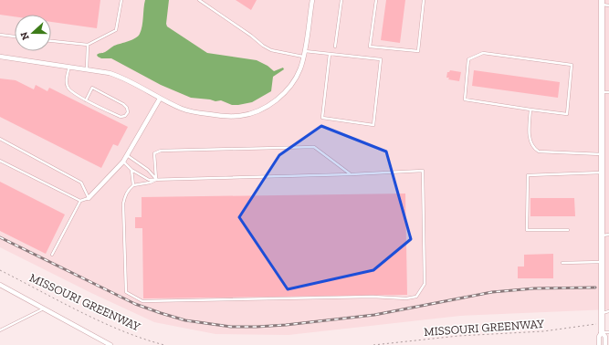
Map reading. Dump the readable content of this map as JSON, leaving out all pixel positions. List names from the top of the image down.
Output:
{
  "streets": {
    "path": ["MISSOURI GREENWAY"]
  },
  "north": "left"
}
